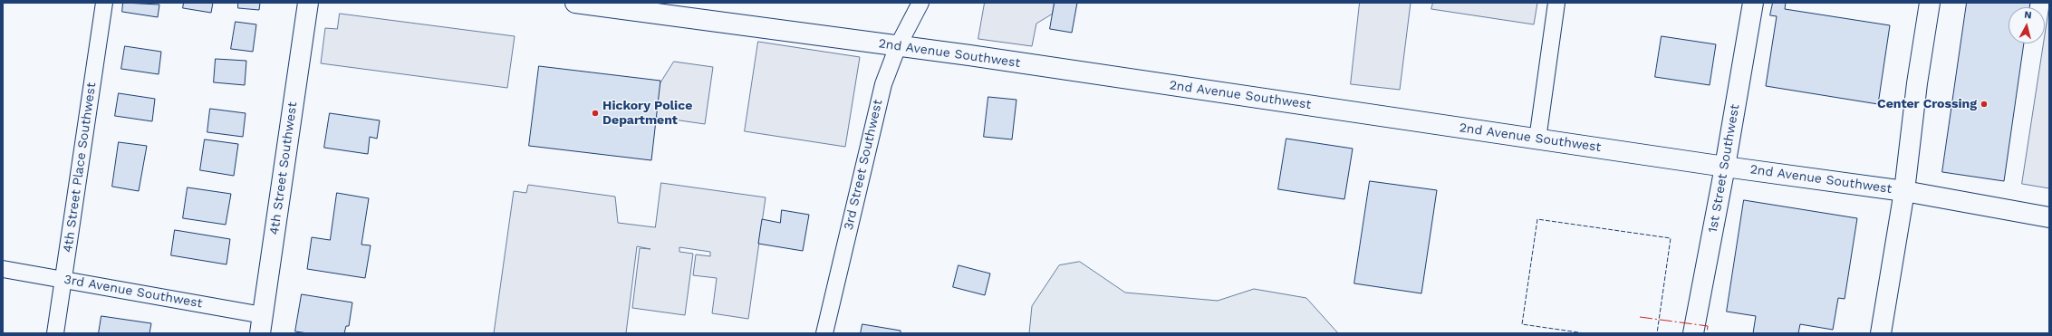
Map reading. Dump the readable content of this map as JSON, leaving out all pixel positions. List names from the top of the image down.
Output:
{
  "streets": {
    "main road": ["2nd Avenue Southwest", "4th Street Southwest", "1st Street Southwest"],
    "street": ["3rd Street Southwest", "4th Street Place Southwest", "3rd Avenue Southwest"]
  },
  "crossings": [
    ["2nd Avenue Southwest", "3rd Street Southwest"],
    ["2nd Avenue Southwest", "1st Street Southwest"],
    ["4th Street Place Southwest", "3rd Avenue Southwest"],
    ["4th Street Southwest", "3rd Avenue Southwest"]
  ],
  "places": ["Center Crossing", "Hickory Police Department"],
  "north": "top"
}
